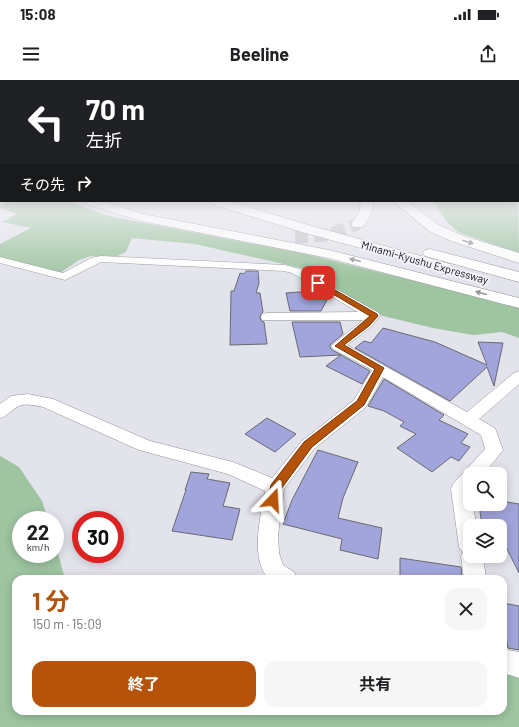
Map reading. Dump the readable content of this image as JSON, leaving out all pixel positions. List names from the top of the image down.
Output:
{
  "streets": {
    "highway": ["Minami-Kyushu Expressway"]
  },
  "page": {
    "status": "15:08",
    "header": "Beeline",
    "turn": ["70 m", "左折"],
    "then": "その先",
    "speed": "22 km/h",
    "limit": "30",
    "heading": ["1 分", "150 m · 15:09"],
    "buttons": ["終了", "共有"]
  }
}
